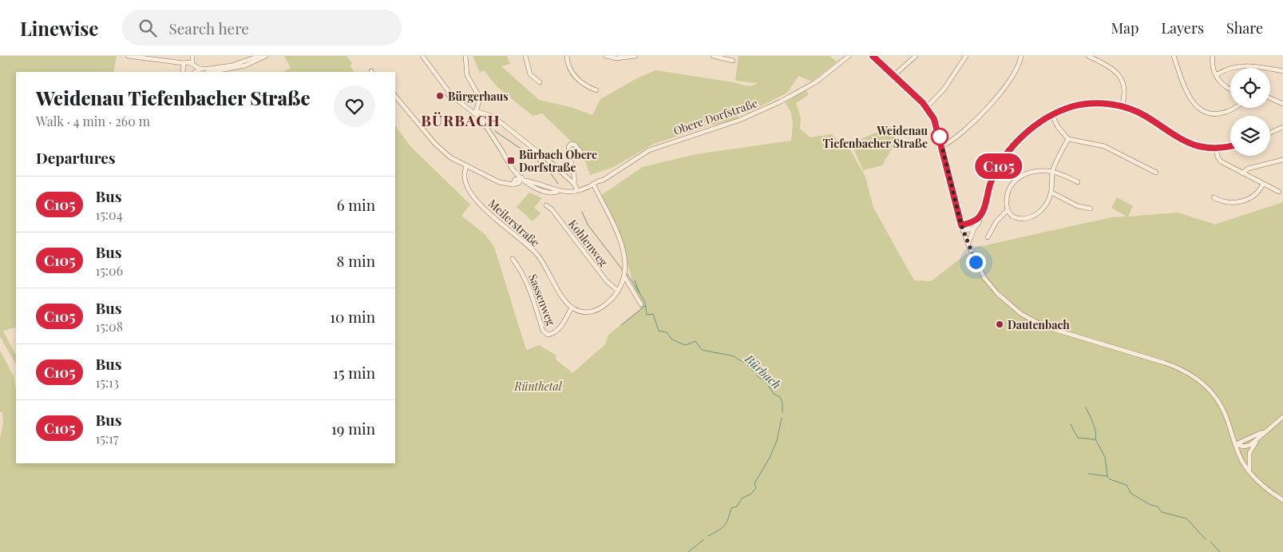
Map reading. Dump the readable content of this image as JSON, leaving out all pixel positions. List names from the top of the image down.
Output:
{
  "streets": {
    "street": [
      "Obere Dorfstraße",
      "Meilerstraße",
      "Kohlenweg",
      "Sassenweg"
    ]
  },
  "crossings": [
    ["Meilerstraße", "Sassenweg"]
  ],
  "districts": ["BÜRBACH"],
  "water": ["Bürbach"],
  "parks": ["Rünthetal"],
  "places": {
    "other": ["Bürgerhaus", "Weidenau Tiefenbacher Straße", "Dautenbach"],
    "transit": ["Bürbach Obere Dorfstraße"]
  },
  "lines": ["bus line C105"],
  "page": {
    "header": "Linewise",
    "search": "Search here",
    "nav": ["Map", "Layers", "Share"],
    "on_map": "C105",
    "heading": [
      ["Weidenau Tiefenbacher Straße", "Walk · 4 min · 260 m"],
      "Departures"
    ],
    "list": [
      {
        "mark": "C105",
        "name": "Bus",
        "note": "15:04",
        "value": "6 min"
      },
      {
        "mark": "C105",
        "name": "Bus",
        "note": "15:06",
        "value": "8 min"
      },
      {
        "mark": "C105",
        "name": "Bus",
        "note": "15:08",
        "value": "10 min"
      },
      {
        "mark": "C105",
        "name": "Bus",
        "note": "15:13",
        "value": "15 min"
      },
      {
        "mark": "C105",
        "name": "Bus",
        "note": "15:17",
        "value": "19 min"
      }
    ]
  }
}
